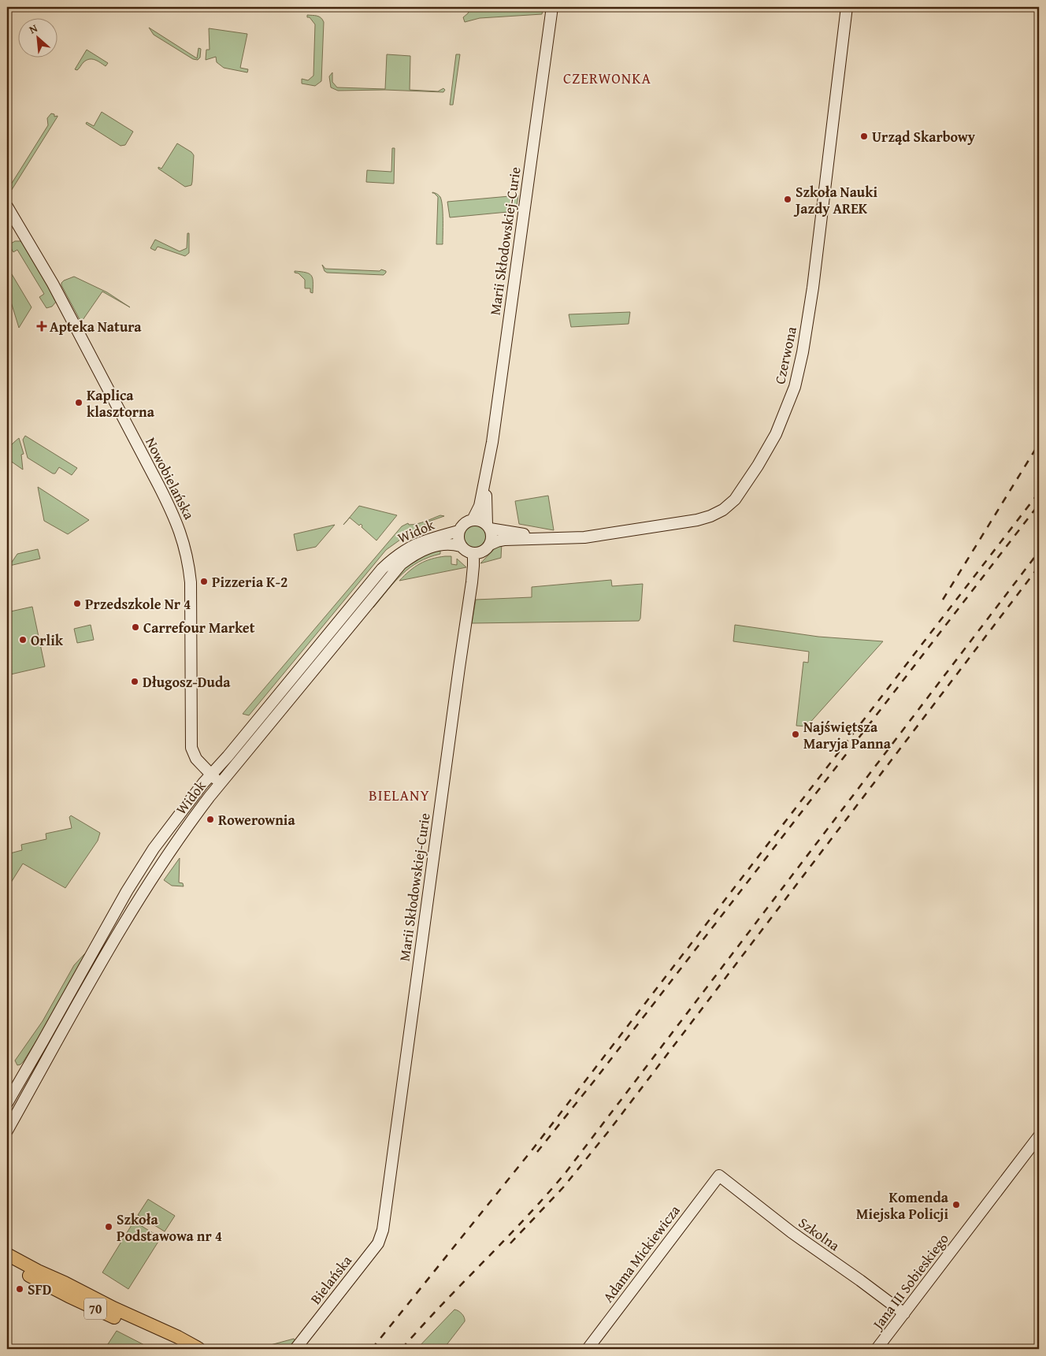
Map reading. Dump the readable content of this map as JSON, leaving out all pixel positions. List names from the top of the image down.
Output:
{
  "streets": {
    "main road": [
      "Marii Skłodowskiej-Curie",
      "Czerwona",
      "Nowobielańska",
      "Widok",
      "Szkolna",
      "Adama Mickiewicza",
      "Bielańska",
      "Jana III Sobieskiego",
      "70"
    ]
  },
  "crossings": [
    ["Marii Skłodowskiej-Curie", "Czerwona"],
    ["Marii Skłodowskiej-Curie", "Widok"],
    ["Marii Skłodowskiej-Curie", "Bielańska"],
    ["Czerwona", "Widok"],
    ["Nowobielańska", "Widok"],
    ["Szkolna", "Adama Mickiewicza"],
    ["Szkolna", "Jana III Sobieskiego"]
  ],
  "districts": ["CZERWONKA", "BIELANY"],
  "places": {
    "other": [
      "Urząd Skarbowy",
      "Szkoła Nauki Jazdy AREK",
      "Kaplica klasztorna",
      "Pizzeria K-2",
      "Przedszkole Nr 4",
      "Carrefour Market",
      "Orlik",
      "Długosz-Duda",
      "Najświętsza Maryja Panna",
      "Rowerownia",
      "Komenda Miejska Policji",
      "Szkoła Podstawowa nr 4",
      "SFD"
    ],
    "health": ["Apteka Natura"]
  },
  "north": "top left"
}
